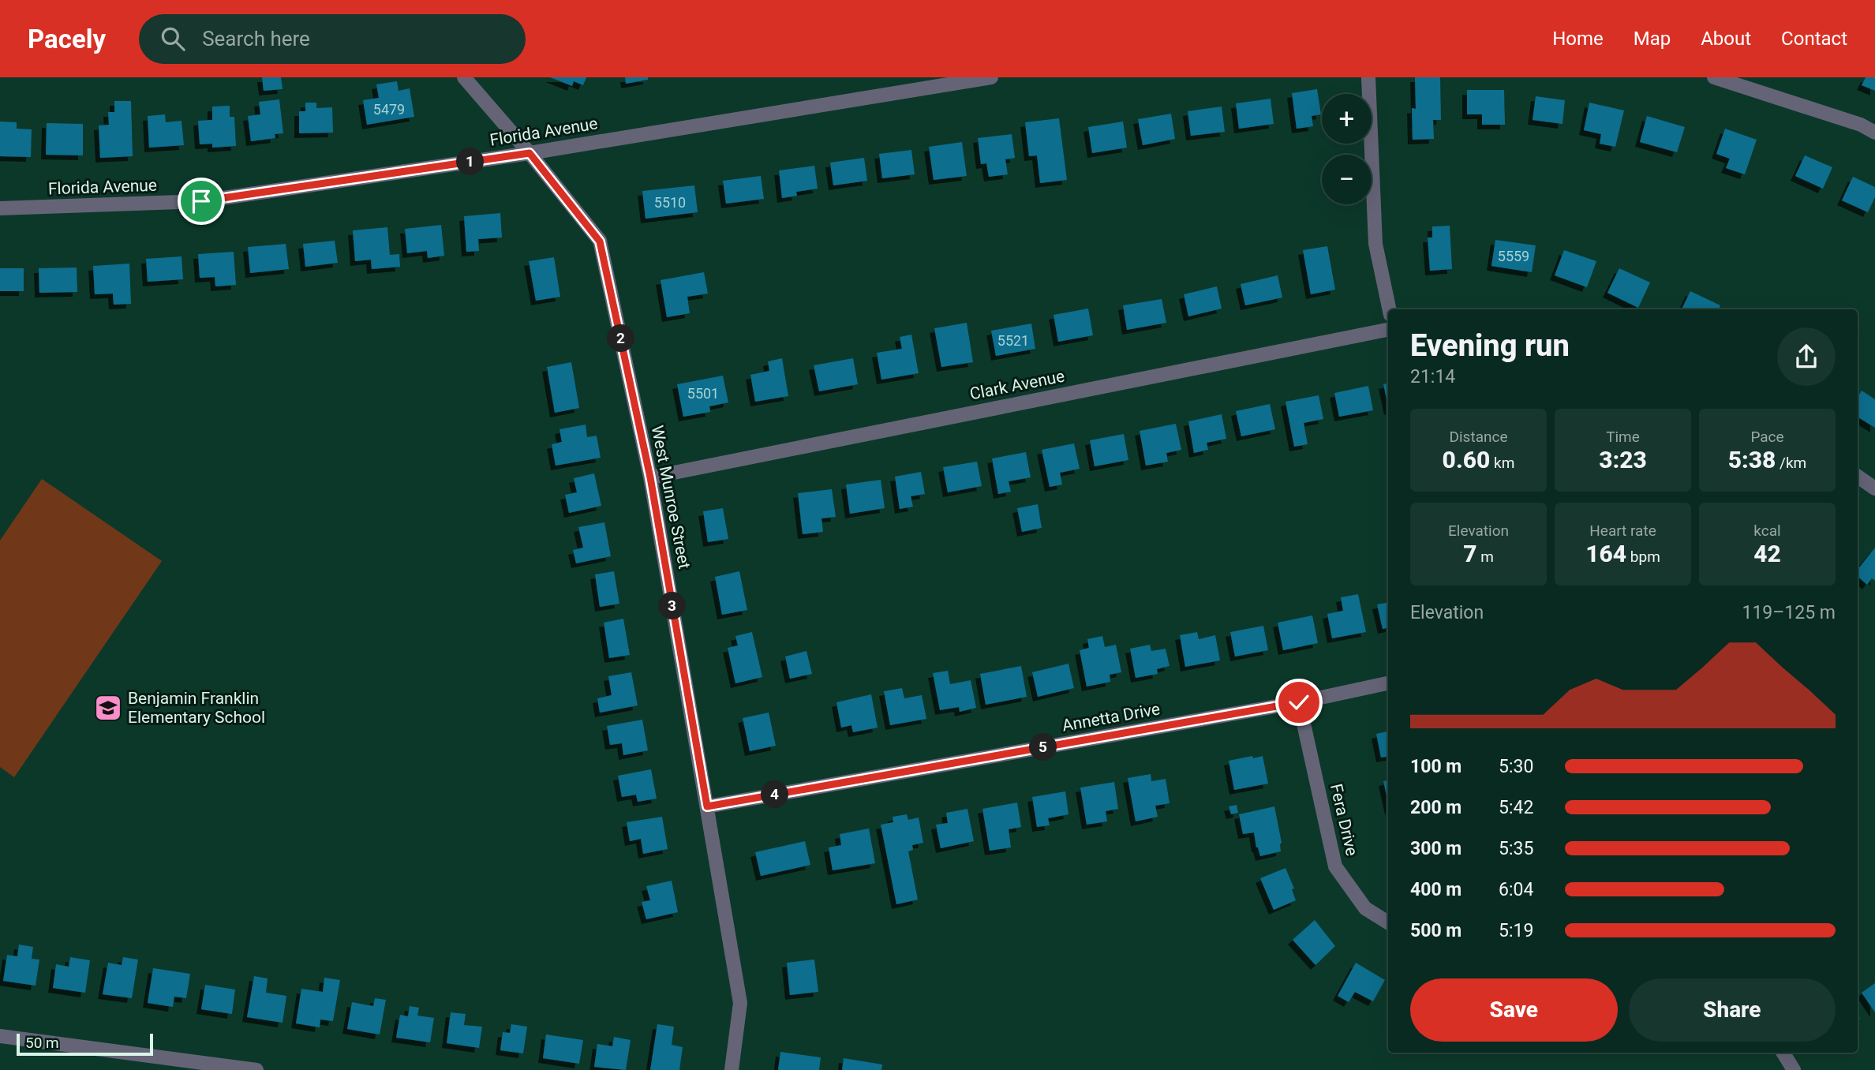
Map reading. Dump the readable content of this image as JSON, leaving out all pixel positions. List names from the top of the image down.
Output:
{
  "streets": {
    "street": [
      "Florida Avenue",
      "Clark Avenue",
      "West Munroe Street",
      "Annetta Drive",
      "Fera Drive"
    ]
  },
  "crossings": [
    ["Florida Avenue", "West Munroe Street"],
    ["Clark Avenue", "West Munroe Street"],
    ["West Munroe Street", "Annetta Drive"],
    ["Annetta Drive", "Fera Drive"]
  ],
  "places": {
    "school or university": ["Benjamin Franklin Elementary School"]
  },
  "house_numbers": [
    "5479",
    "5510",
    "5559",
    "5521",
    "5501"
  ],
  "scale_bar": "50 m",
  "page": {
    "header": "Pacely",
    "search": "Search here",
    "nav": [
      "Home",
      "Map",
      "About",
      "Contact"
    ],
    "map_buttons": ["+", "−"],
    "pins": [
      "1",
      "2",
      "3",
      "5",
      "4"
    ],
    "heading": ["Evening run", "21:14"],
    "stats": [
      ["Distance", "0.60 km"],
      ["Time", "3:23"],
      ["Pace", "5:38 /km"],
      ["Elevation", "7 m"],
      ["Heart rate", "164 bpm"],
      ["kcal", "42"]
    ],
    "chart": ["Elevation", "119–125 m"],
    "list": [
      {
        "name": "100 m",
        "note": "5:30"
      },
      {
        "name": "200 m",
        "note": "5:42"
      },
      {
        "name": "300 m",
        "note": "5:35"
      },
      {
        "name": "400 m",
        "note": "6:04"
      },
      {
        "name": "500 m",
        "note": "5:19"
      }
    ],
    "buttons": ["Save", "Share"],
    "scale": "50 m"
  }
}
